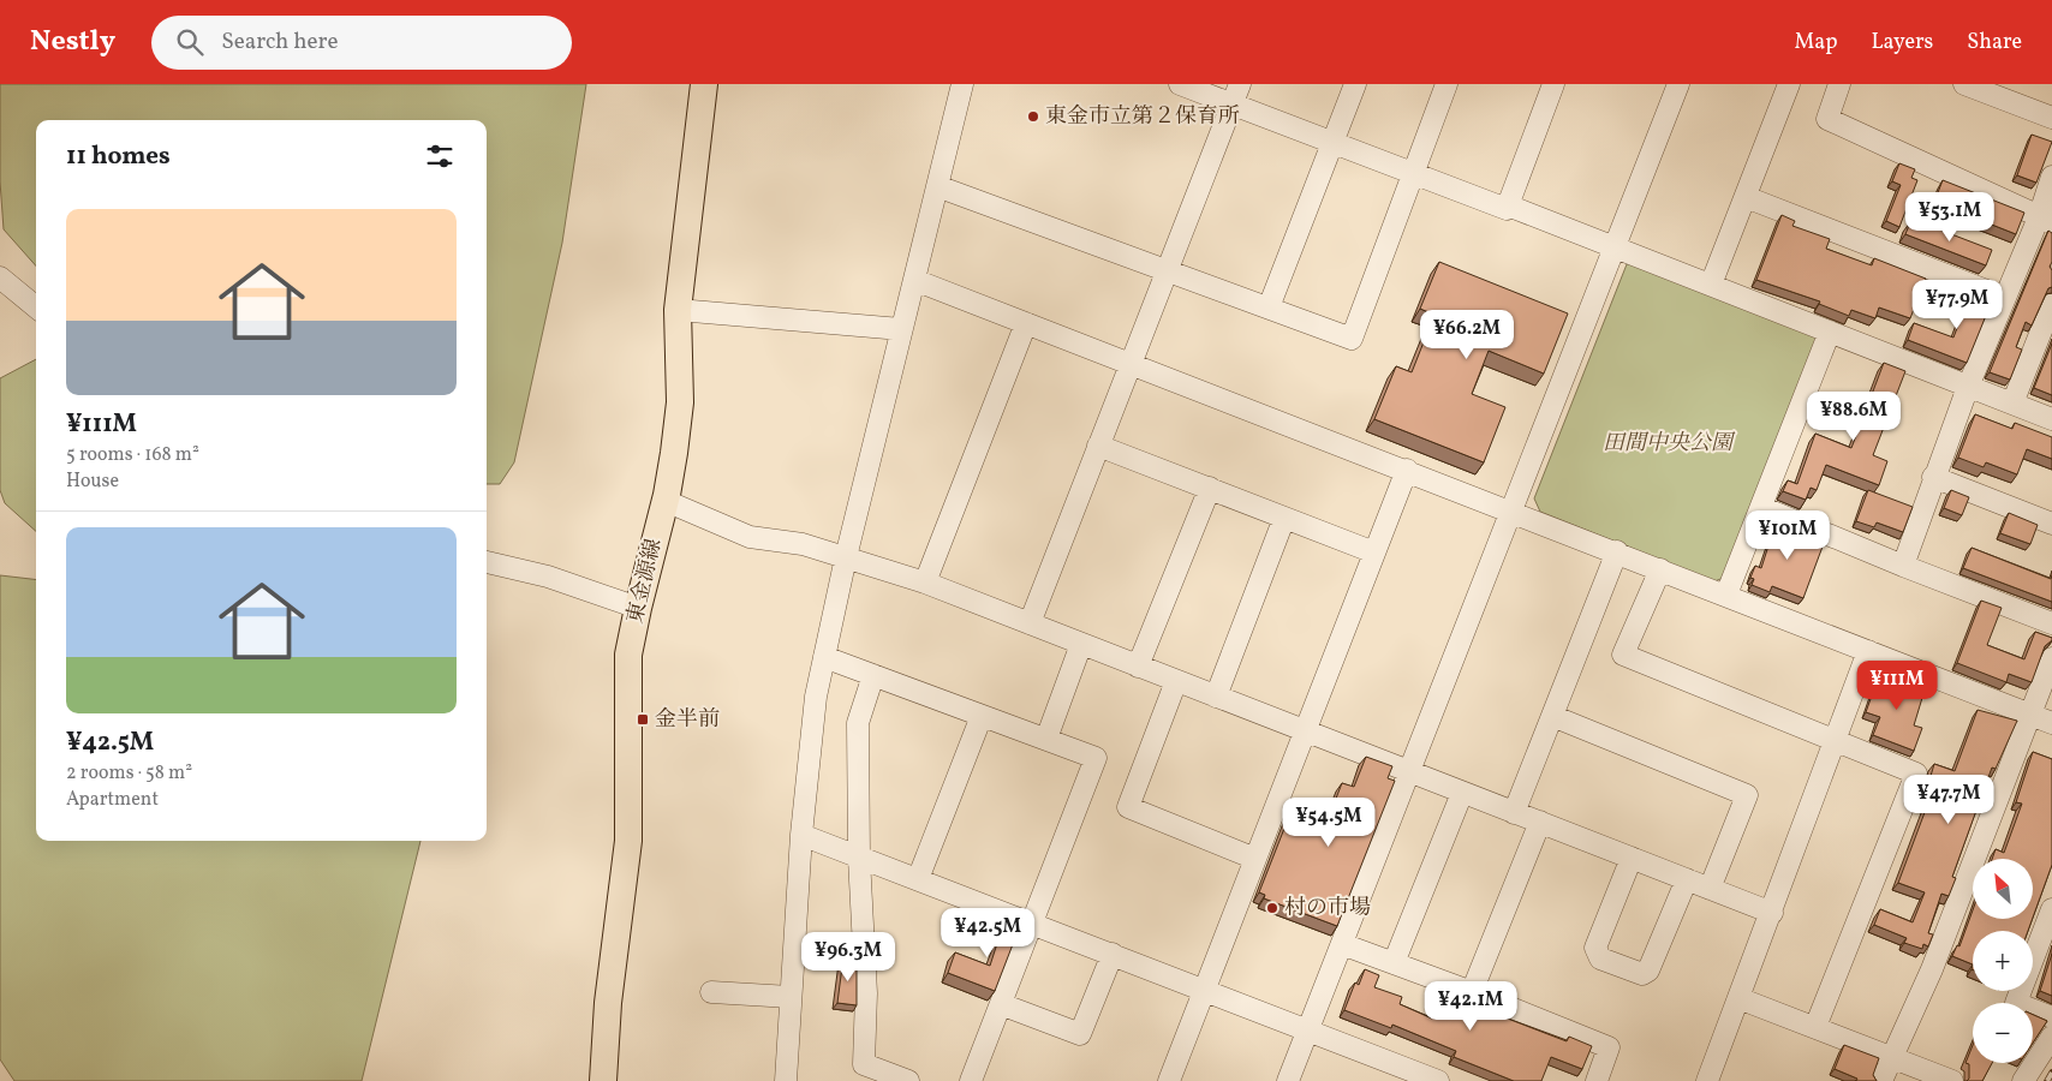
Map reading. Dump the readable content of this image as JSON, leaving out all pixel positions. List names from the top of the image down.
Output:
{
  "streets": {
    "main road": ["東金源線"]
  },
  "parks": ["田間中央公園"],
  "places": {
    "other": ["東金市立第２保育所", "村の市場"],
    "transit": ["金半前"]
  },
  "north": "top left",
  "page": {
    "header": "Nestly",
    "search": "Search here",
    "nav": ["Map", "Layers", "Share"],
    "heading": "11 homes",
    "price": [
      "¥53.1M",
      "¥77.9M",
      "¥66.2M",
      "¥88.6M",
      "¥101M",
      "¥111M",
      "¥47.7M",
      "¥54.5M",
      "¥42.5M",
      "¥96.3M",
      "¥42.1M"
    ],
    "list": [
      {
        "name": "¥111M",
        "note": "5 rooms · 168 m² · House"
      },
      {
        "name": "¥42.5M",
        "note": "2 rooms · 58 m² · Apartment"
      }
    ],
    "map_buttons": ["+", "−"]
  }
}
